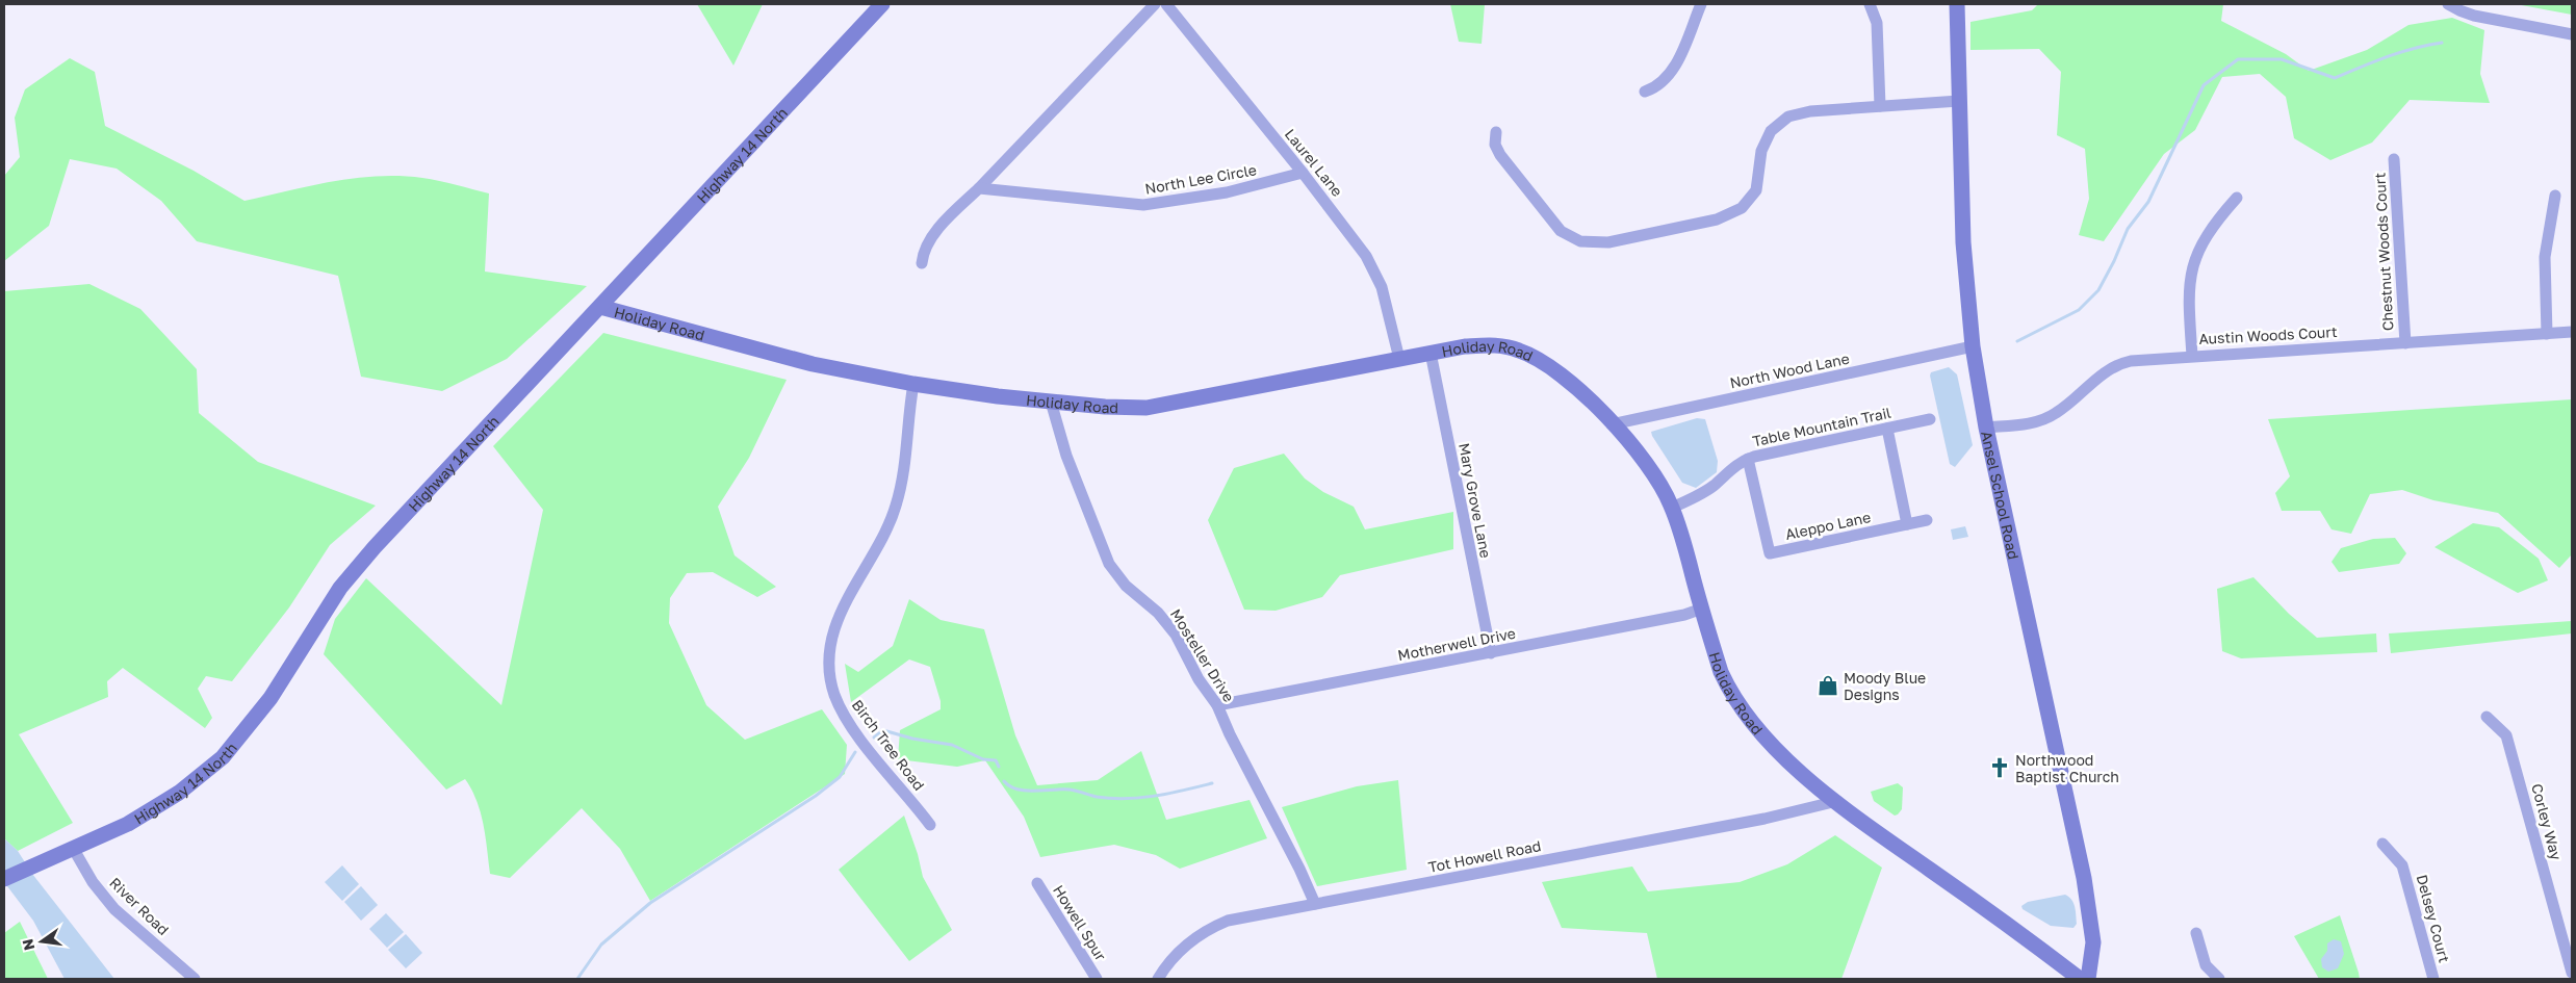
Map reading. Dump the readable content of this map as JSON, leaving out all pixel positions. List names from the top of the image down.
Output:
{
  "streets": {
    "street": [
      "Highway 14 North",
      "Laurel Lane",
      "North Lee Circle",
      "Chestnut Woods Court",
      "Holiday Road",
      "Austin Woods Court",
      "North Wood Lane",
      "Table Mountain Trail",
      "Ansel School Road",
      "Mary Grove Lane",
      "Aleppo Lane",
      "Motherwell Drive",
      "Mosteller Drive",
      "Birch Tree Road",
      "Corley Way",
      "Tot Howell Road",
      "River Road",
      "Delsey Court",
      "Howell Spur"
    ]
  },
  "crossings": [
    ["Highway 14 North", "Holiday Road"],
    ["Highway 14 North", "River Road"],
    ["Laurel Lane", "North Lee Circle"],
    ["Laurel Lane", "Holiday Road"],
    ["Chestnut Woods Court", "Austin Woods Court"],
    ["Holiday Road", "North Wood Lane"],
    ["Holiday Road", "Table Mountain Trail"],
    ["Holiday Road", "Mary Grove Lane"],
    ["Holiday Road", "Motherwell Drive"],
    ["Holiday Road", "Mosteller Drive"],
    ["Holiday Road", "Birch Tree Road"],
    ["Holiday Road", "Tot Howell Road"],
    ["Austin Woods Court", "Ansel School Road"],
    ["North Wood Lane", "Ansel School Road"],
    ["Table Mountain Trail", "Aleppo Lane"],
    ["Mary Grove Lane", "Motherwell Drive"],
    ["Motherwell Drive", "Mosteller Drive"],
    ["Mosteller Drive", "Tot Howell Road"]
  ],
  "places": {
    "shop": ["Moody Blue Designs"],
    "church": ["Northwood Baptist Church"]
  },
  "north": "left"
}
